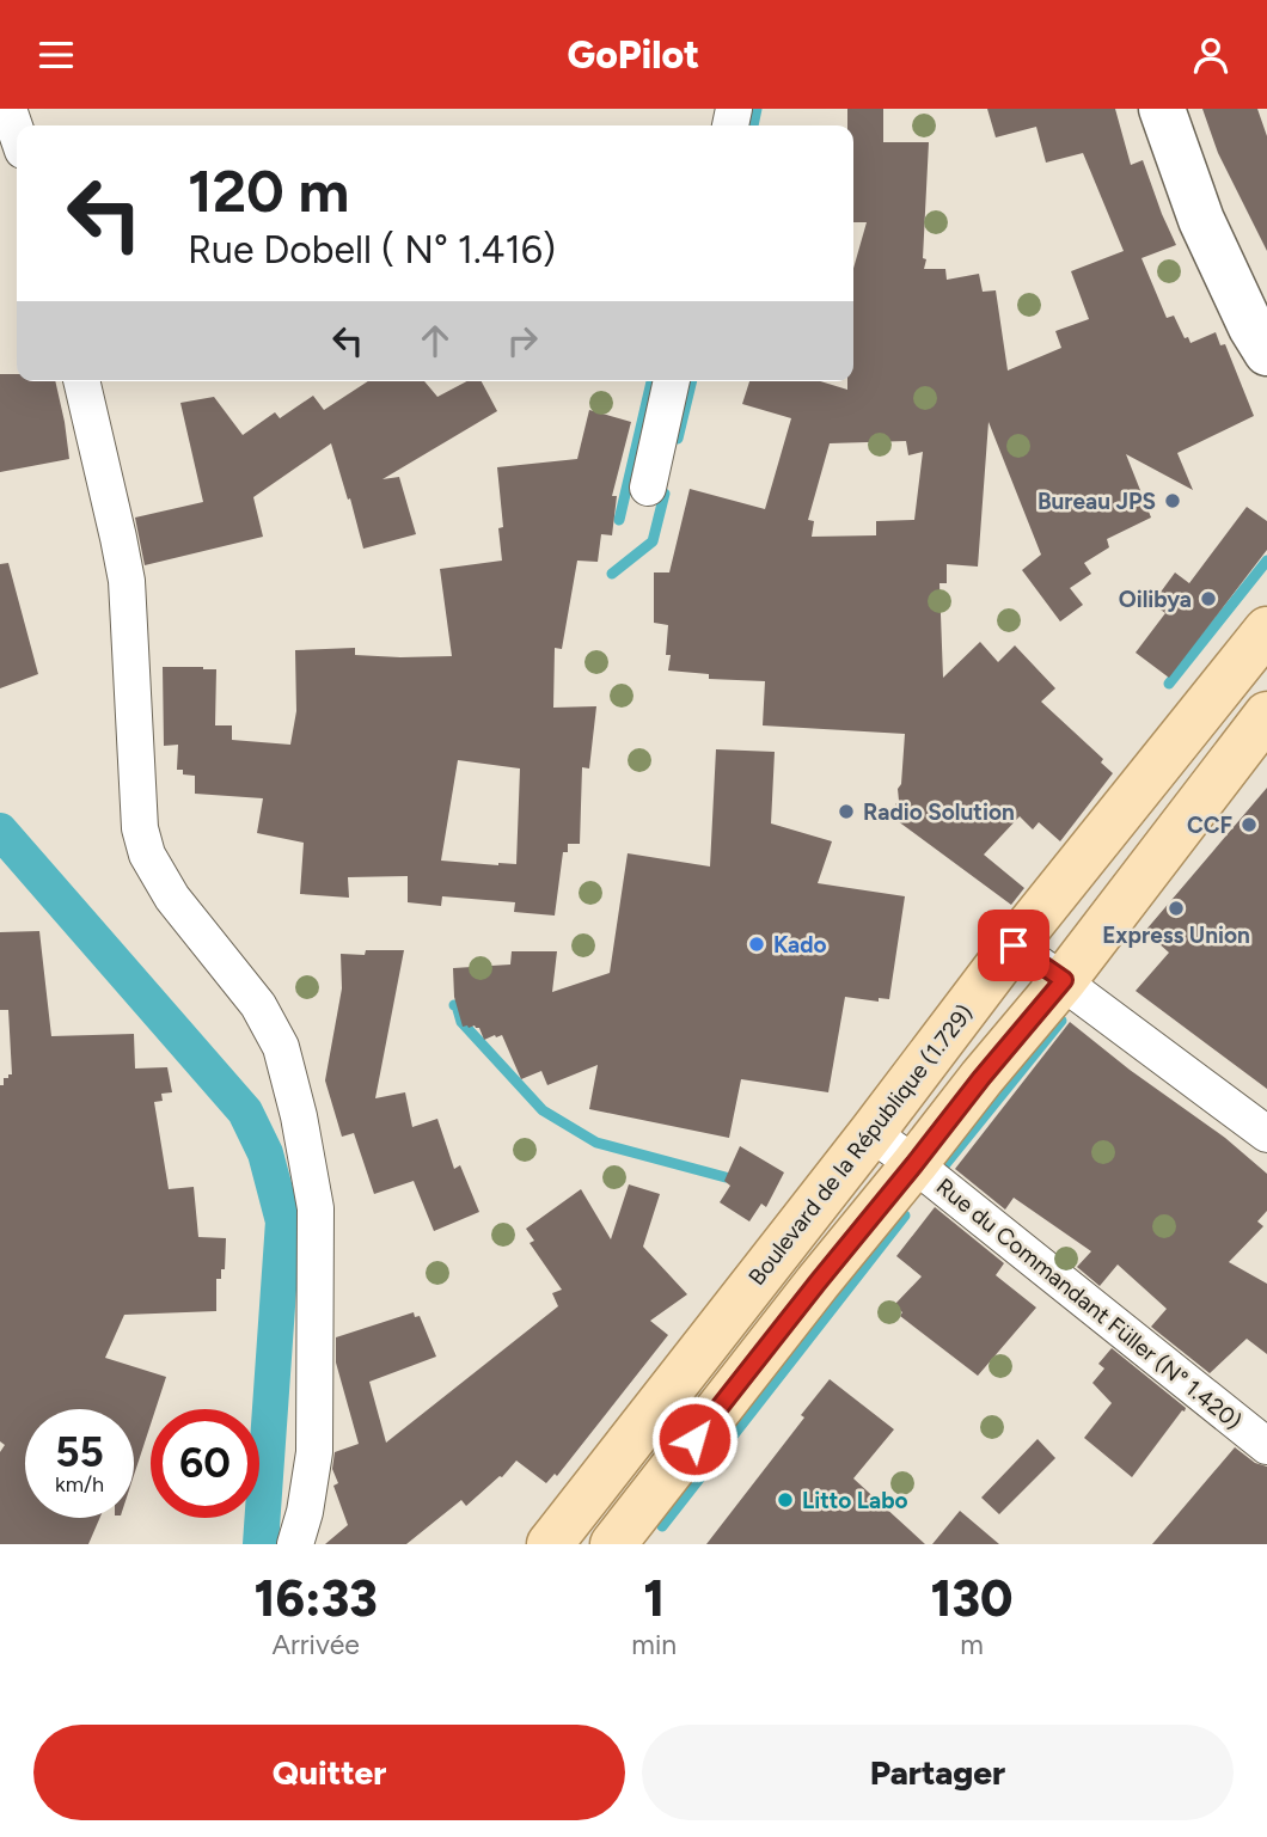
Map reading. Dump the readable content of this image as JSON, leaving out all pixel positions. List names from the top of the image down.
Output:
{
  "streets": {
    "main road": ["Boulevard de la République (1.729)"],
    "street": ["Rue du Commandant Füller (N° 1.420)"]
  },
  "crossings": [
    ["Boulevard de la République (1.729)", "Rue du Commandant Füller (N° 1.420)"]
  ],
  "places": [
    "Bureau JPS",
    "Oilibya",
    "Radio Solution",
    "CCF",
    "Express Union",
    "Kado",
    "Litto Labo"
  ],
  "page": {
    "header": "GoPilot",
    "turn": ["120 m", "Rue Dobell ( N° 1.416)"],
    "speed": "55 km/h",
    "limit": "60",
    "eta": [
      "16:33",
      "Arrivée",
      "1",
      "min",
      "130",
      "m"
    ],
    "buttons": ["Quitter", "Partager"]
  }
}
